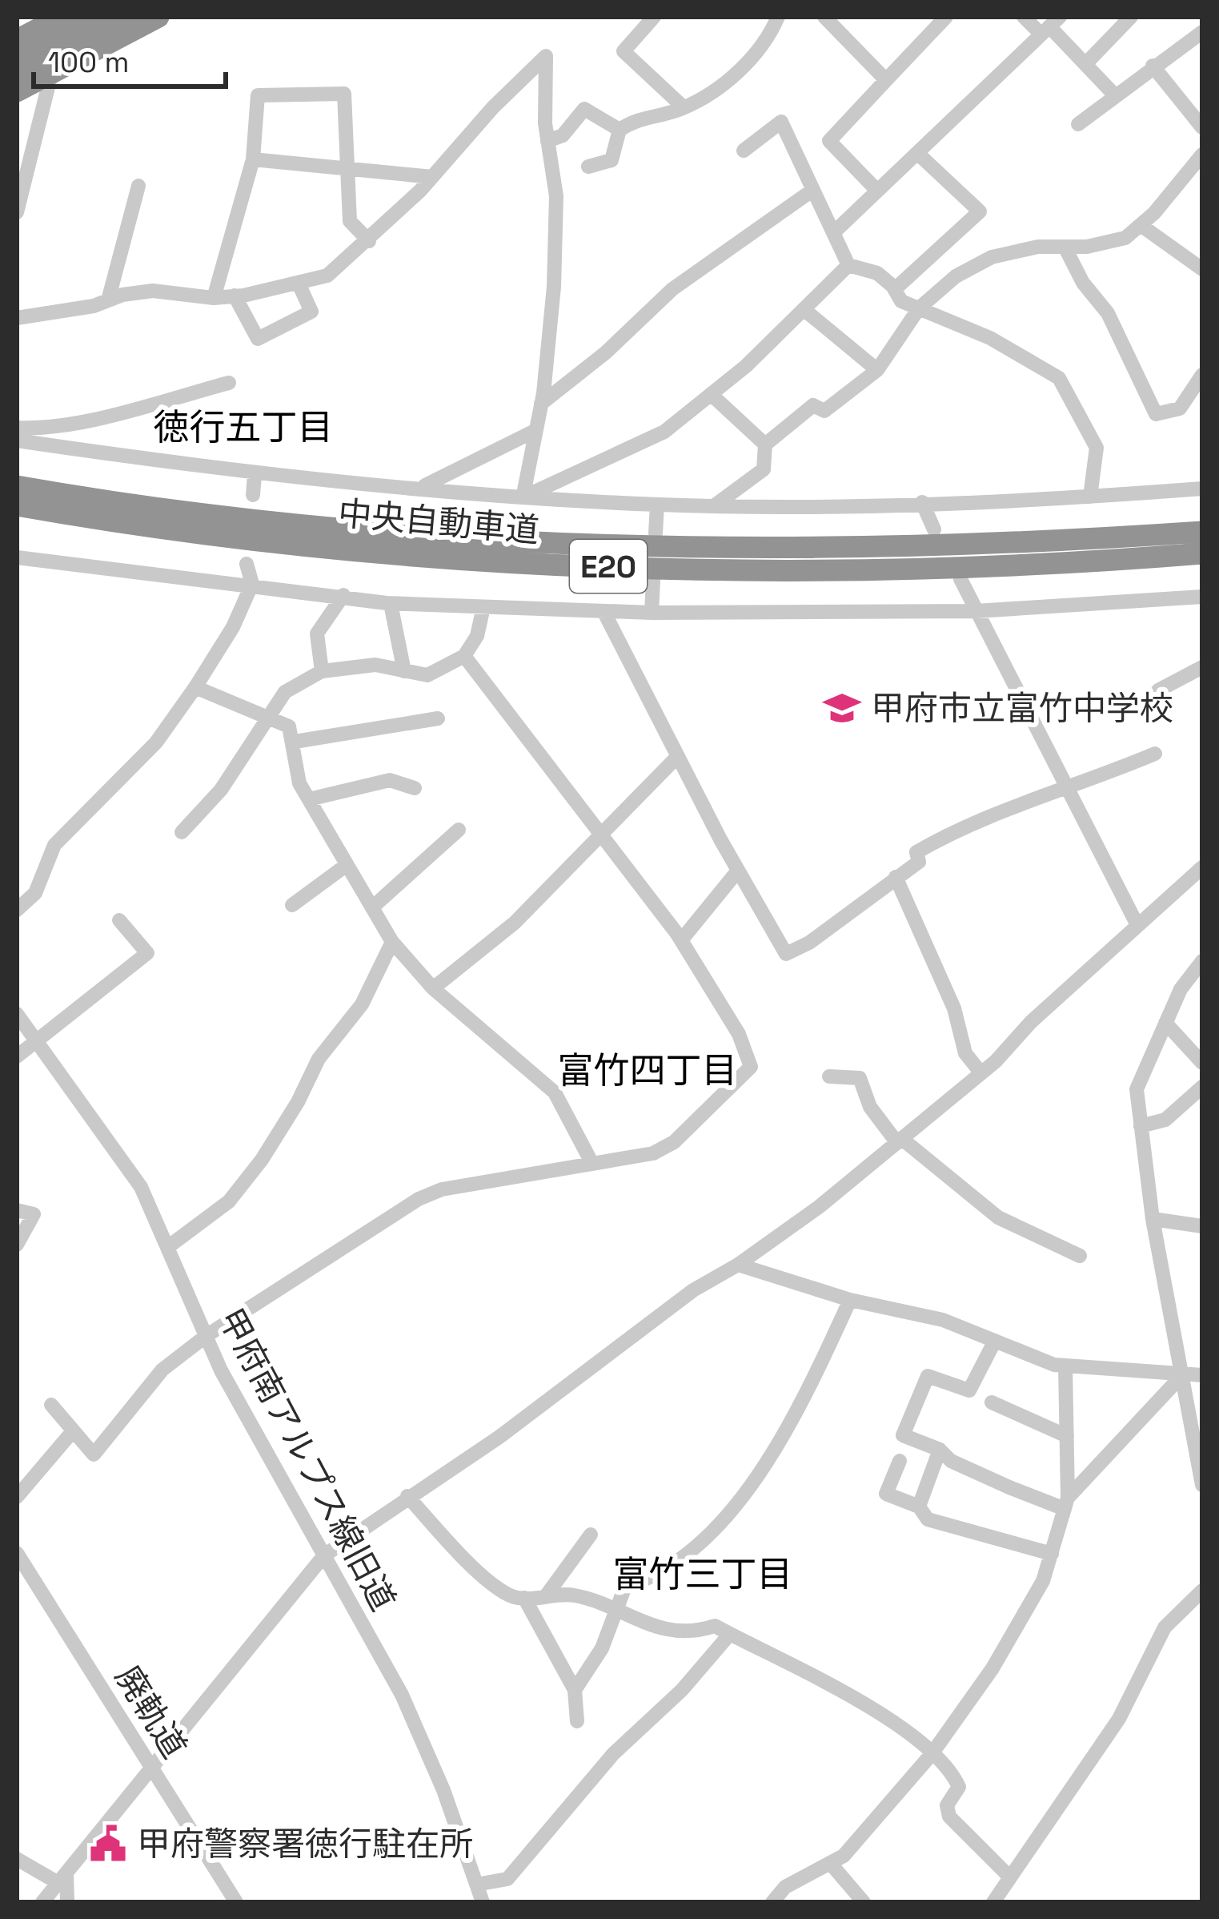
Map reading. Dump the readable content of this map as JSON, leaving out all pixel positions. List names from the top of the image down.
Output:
{
  "streets": {
    "highway": ["中央自動車道", "E20"],
    "street": ["甲府南アルプス線旧道", "廃軌道"]
  },
  "districts": ["徳行五丁目", "富竹四丁目", "富竹三丁目"],
  "places": {
    "school or university": ["甲府市立富竹中学校"],
    "public building": ["甲府警察署徳行駐在所"]
  },
  "scale_bar": "100 m"
}
